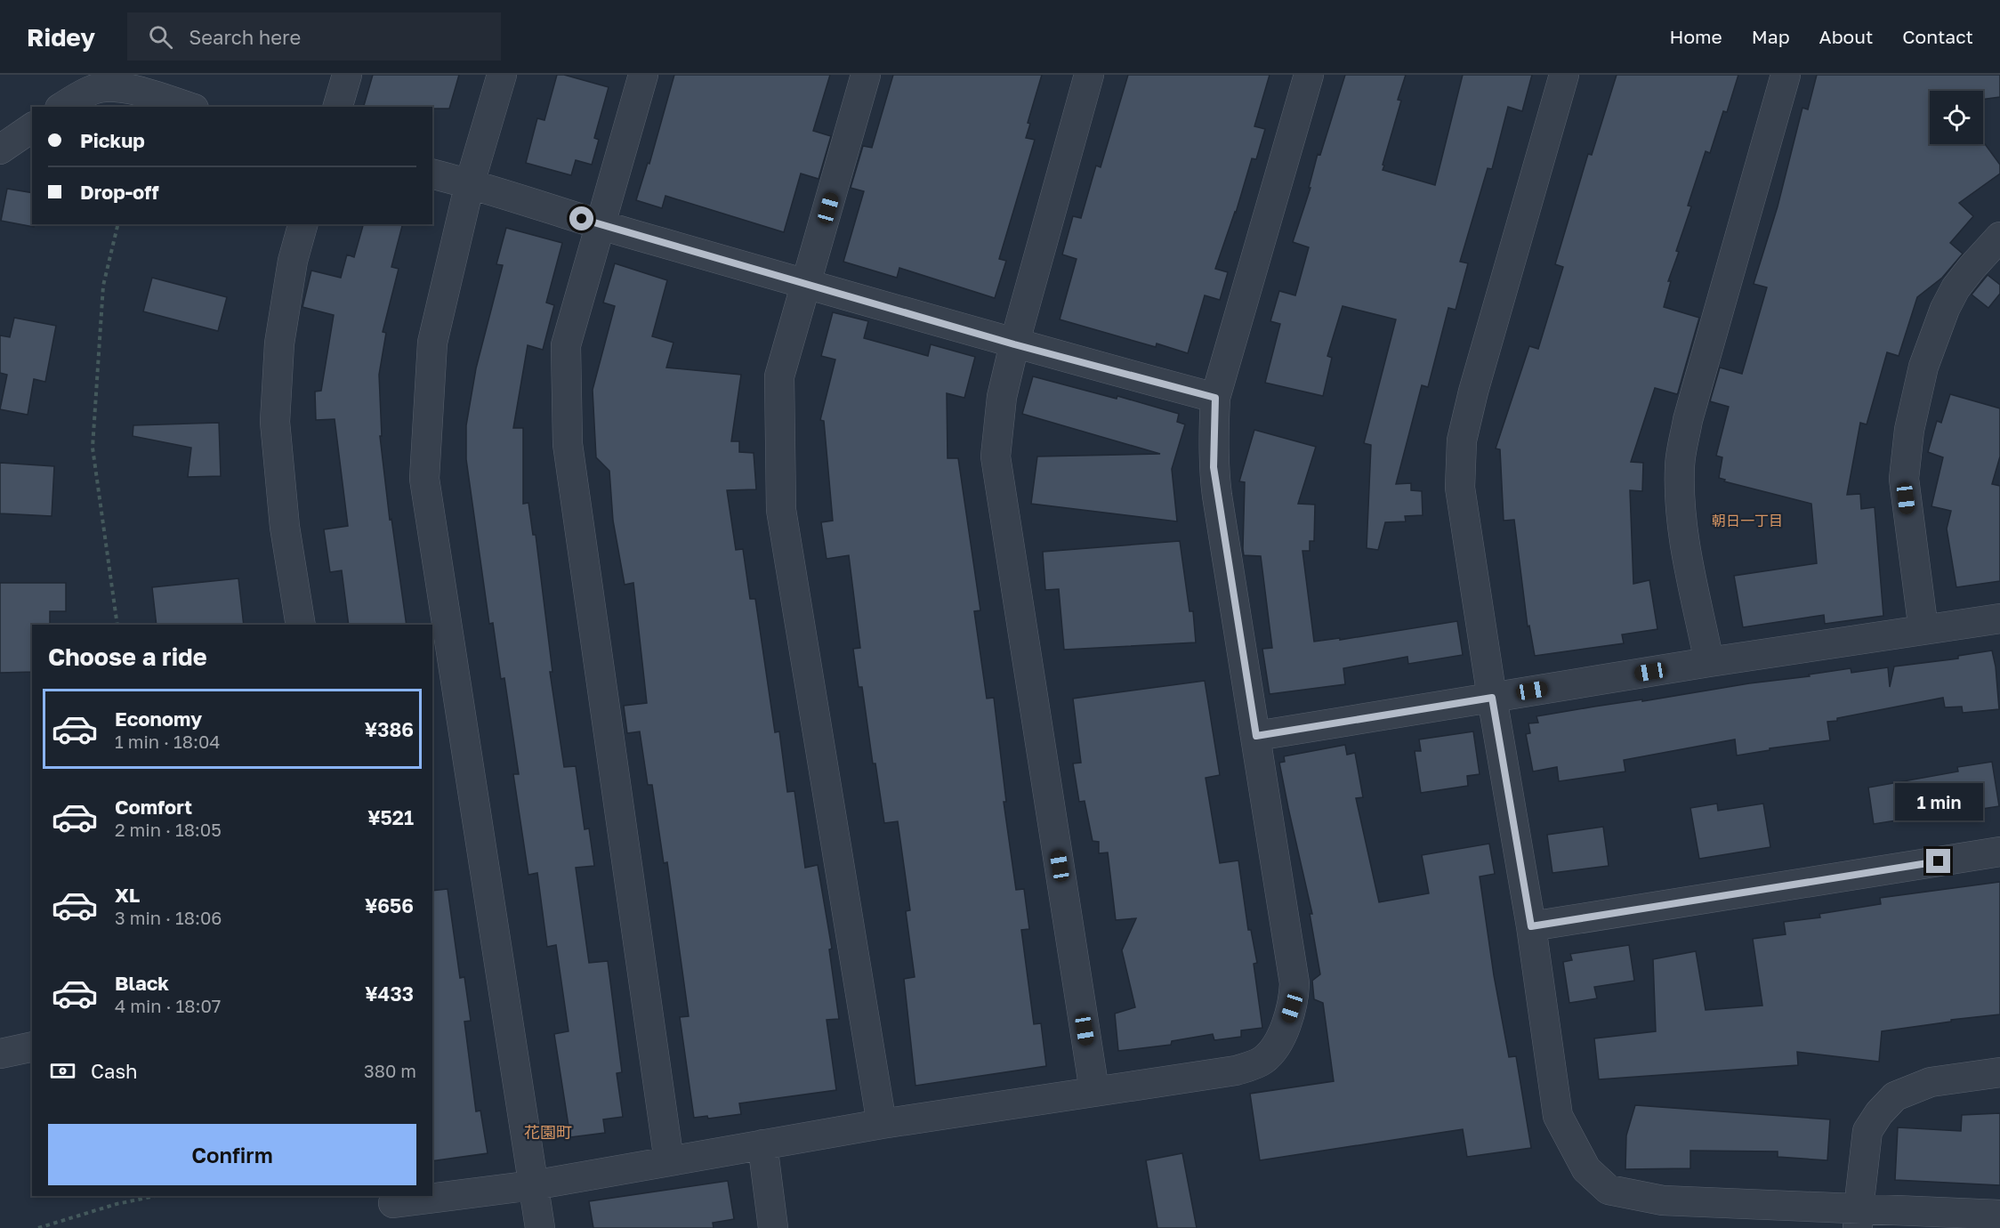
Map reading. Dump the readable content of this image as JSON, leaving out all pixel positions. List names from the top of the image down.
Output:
{
  "districts": ["朝日一丁目", "花園町"],
  "page": {
    "header": "Ridey",
    "search": "Search here",
    "nav": [
      "Home",
      "Map",
      "About",
      "Contact"
    ],
    "banner": ["Pickup", "Drop-off"],
    "heading": "Choose a ride",
    "list": [
      {
        "name": "Economy",
        "note": "1 min · 18:04",
        "value": "¥386"
      },
      {
        "name": "Comfort",
        "note": "2 min · 18:05",
        "value": "¥521"
      },
      {
        "name": "XL",
        "note": "3 min · 18:06",
        "value": "¥656"
      },
      {
        "name": "Black",
        "note": "4 min · 18:07",
        "value": "¥433"
      }
    ],
    "bubble": "1 min",
    "pay": ["Cash", "380 m"],
    "buttons": "Confirm"
  }
}
